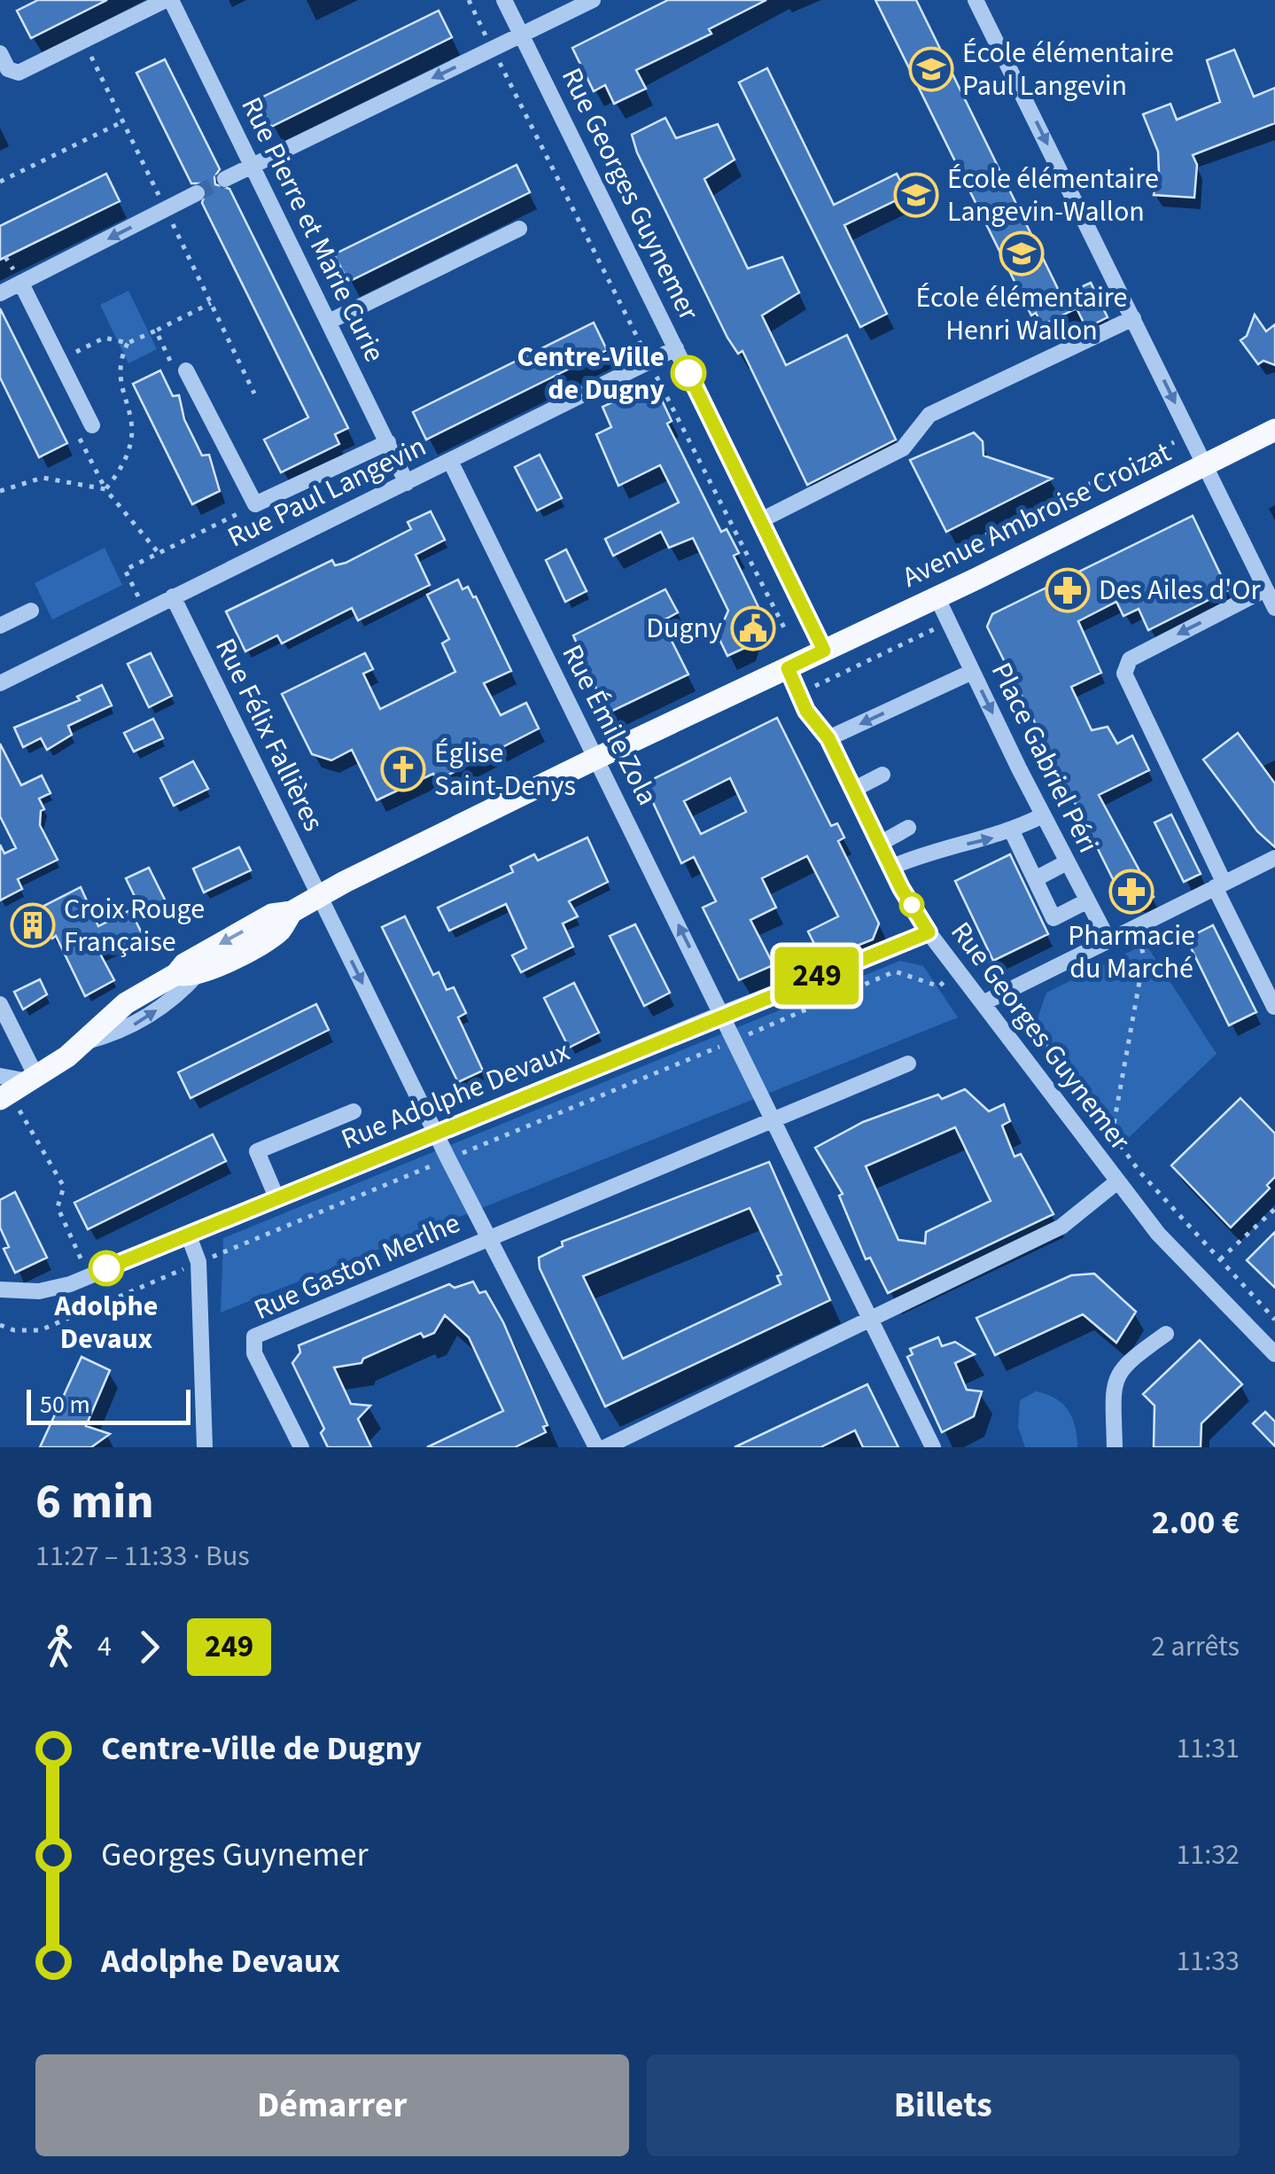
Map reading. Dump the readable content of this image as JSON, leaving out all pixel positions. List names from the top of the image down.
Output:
{
  "streets": {
    "main road": ["Avenue Ambroise Croizat"],
    "street": [
      "Rue Georges Guynemer",
      "Rue Pierre et Marie Curie",
      "Rue Paul Langevin",
      "Rue Émile Zola",
      "Rue Félix Fallières",
      "Place Gabriel Péri",
      "Rue Adolphe Devaux",
      "Rue Gaston Merlhe"
    ]
  },
  "crossings": [
    ["Rue Georges Guynemer", "Rue Paul Langevin"],
    ["Rue Georges Guynemer", "Avenue Ambroise Croizat"],
    ["Rue Georges Guynemer", "Rue Adolphe Devaux"],
    ["Rue Pierre et Marie Curie", "Rue Paul Langevin"],
    ["Rue Paul Langevin", "Rue Émile Zola"],
    ["Rue Paul Langevin", "Rue Félix Fallières"],
    ["Avenue Ambroise Croizat", "Rue Émile Zola"],
    ["Avenue Ambroise Croizat", "Rue Félix Fallières"],
    ["Avenue Ambroise Croizat", "Place Gabriel Péri"],
    ["Rue Émile Zola", "Rue Adolphe Devaux"],
    ["Rue Félix Fallières", "Rue Adolphe Devaux"],
    ["Rue Félix Fallières", "Rue Gaston Merlhe"],
    ["Rue Adolphe Devaux", "Rue Gaston Merlhe"]
  ],
  "one_way": ["Rue Émile Zola", "Rue Félix Fallières", "Place Gabriel Péri"],
  "places": {
    "school or university": ["École élémentaire Paul Langevin", "École élémentaire Langevin-Wallon", "École élémentaire Henri Wallon"],
    "other": ["Centre-Ville de Dugny", "Adolphe Devaux"],
    "pharmacy": ["Des Ailes d'Or", "Pharmacie du Marché"],
    "public building": ["Dugny"],
    "church": ["Église Saint-Denys"],
    "building": ["Croix Rouge Française"]
  },
  "lines": ["bus line 249"],
  "scale_bar": "50 m",
  "page": {
    "on_map": "249",
    "scale": "50 m",
    "heading": ["6 min", "11:27 – 11:33 · Bus", "2.00 €"],
    "legs": ["4", "249", "2 arrêts"],
    "list": [
      {
        "name": "Centre-Ville de Dugny",
        "value": "11:31"
      },
      {
        "name": "Georges Guynemer",
        "value": "11:32"
      },
      {
        "name": "Adolphe Devaux",
        "value": "11:33"
      }
    ],
    "buttons": ["Démarrer", "Billets"]
  }
}
